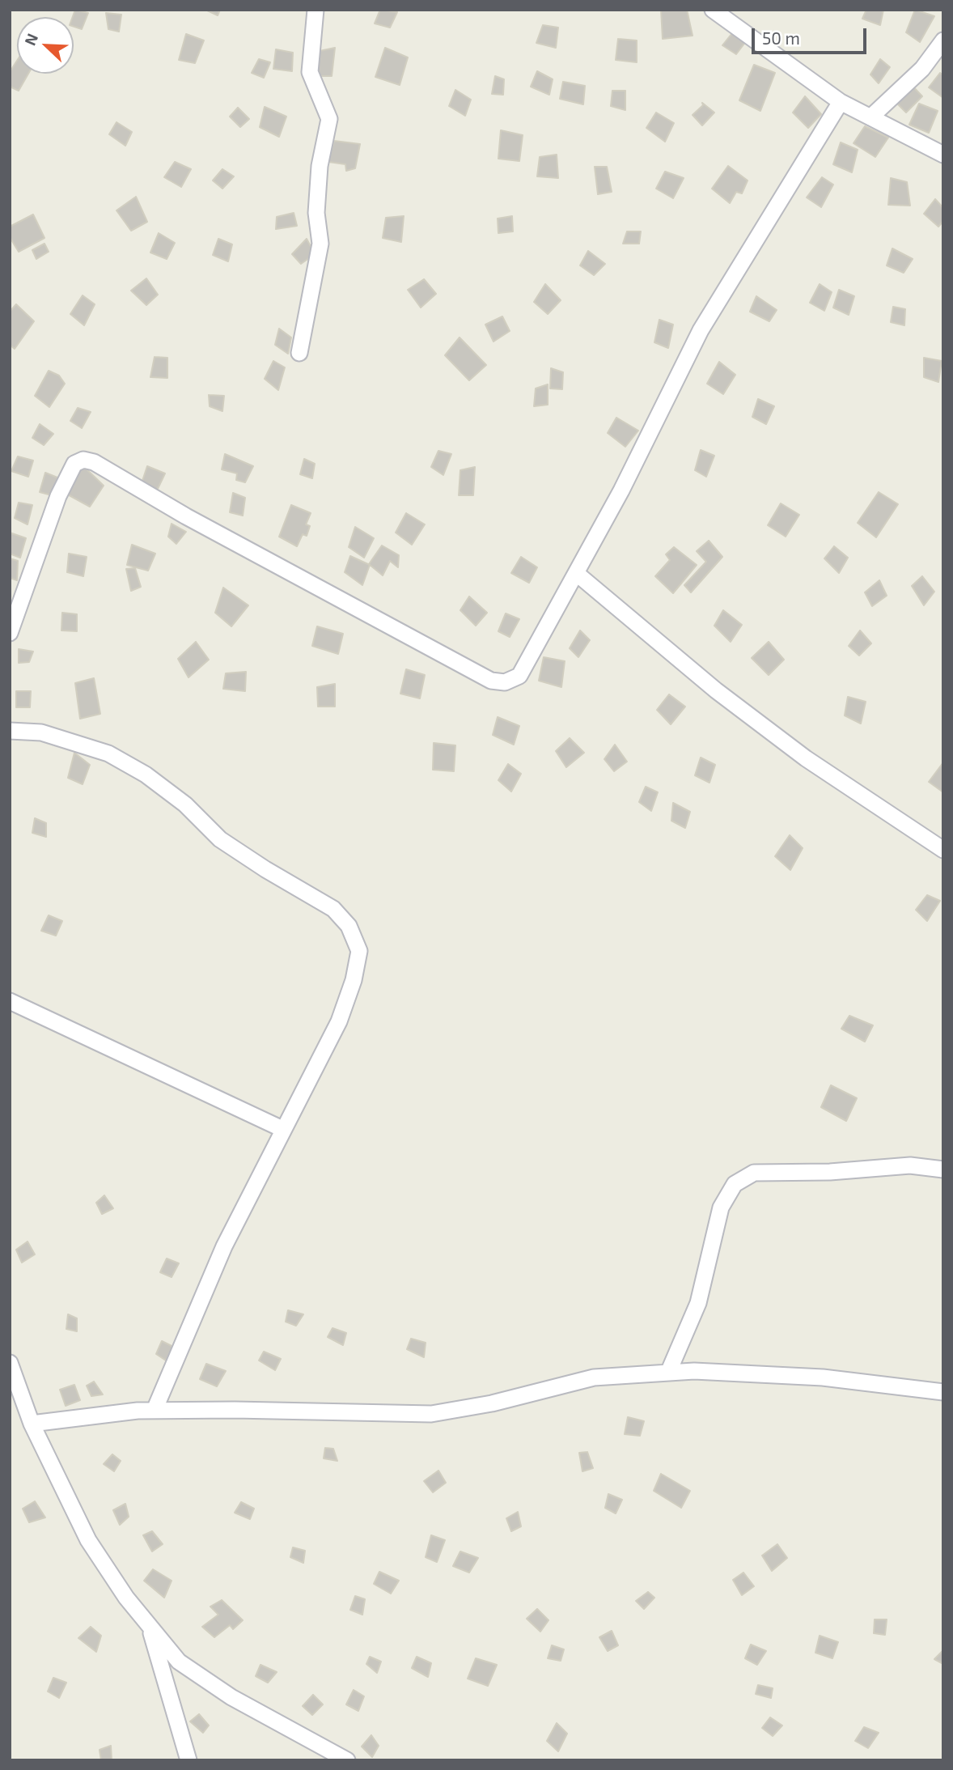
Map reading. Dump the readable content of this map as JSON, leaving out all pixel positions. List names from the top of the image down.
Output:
{
  "scale_bar": "50 m",
  "north": "top left"
}
